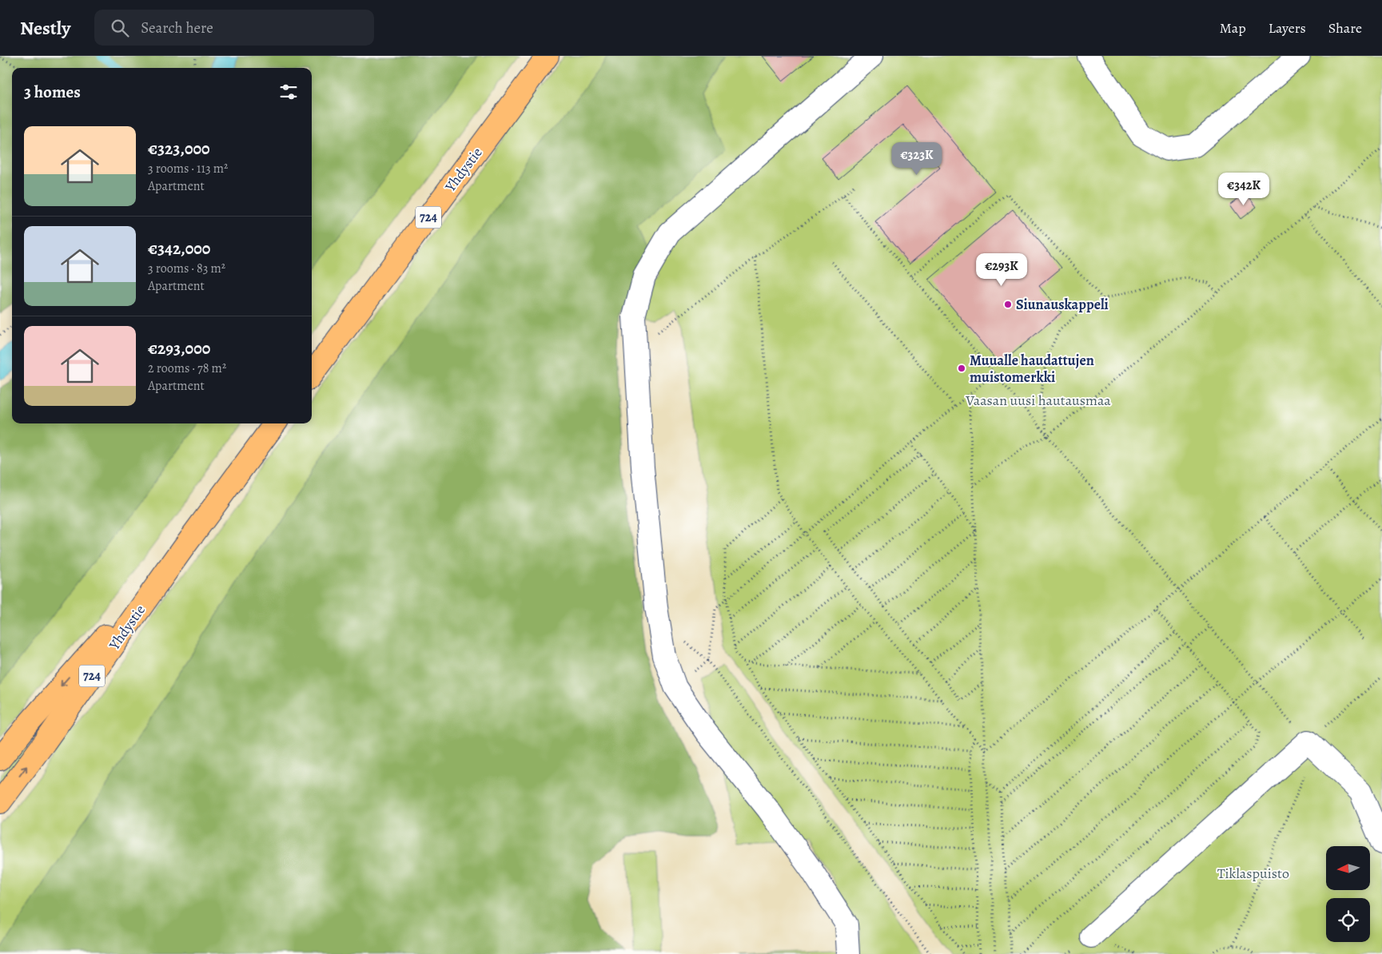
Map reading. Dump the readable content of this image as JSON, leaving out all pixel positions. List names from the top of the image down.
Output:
{
  "streets": {
    "main road": ["Yhdystie", "724"]
  },
  "parks": ["Vaasan uusi hautausmaa", "Tiklaspuisto"],
  "places": ["Siunauskappeli", "Muualle haudattujen muistomerkki"],
  "north": "left",
  "page": {
    "header": "Nestly",
    "search": "Search here",
    "nav": ["Map", "Layers", "Share"],
    "heading": "3 homes",
    "list": [
      {
        "name": "€323,000",
        "note": "3 rooms · 113 m² · Apartment"
      },
      {
        "name": "€342,000",
        "note": "3 rooms · 83 m² · Apartment"
      },
      {
        "name": "€293,000",
        "note": "2 rooms · 78 m² · Apartment"
      }
    ],
    "price": ["€323K", "€342K", "€293K"]
  }
}
